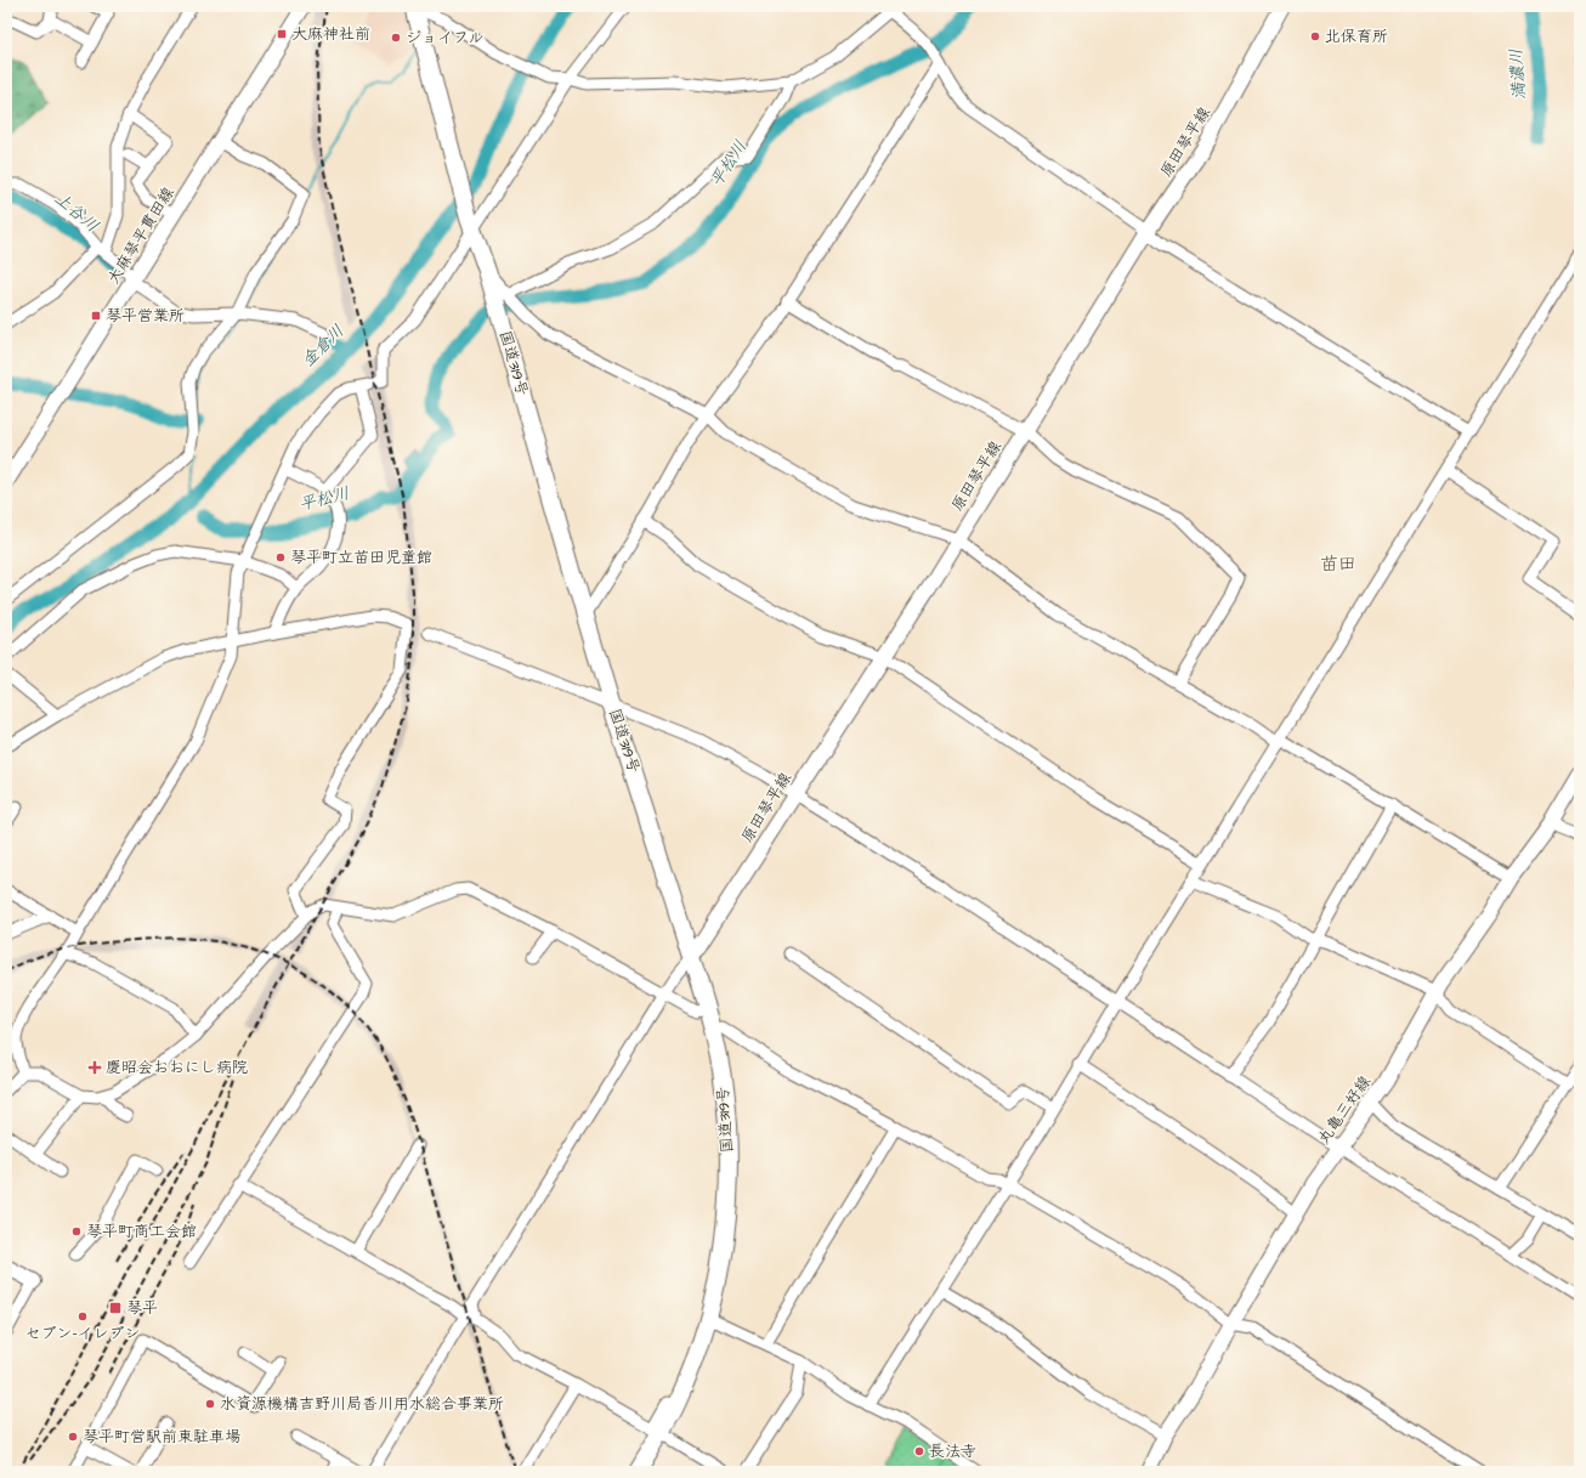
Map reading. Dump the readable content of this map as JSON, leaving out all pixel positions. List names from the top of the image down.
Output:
{
  "streets": {
    "highway": ["国道319号"],
    "main road": ["原田琴平線", "大麻琴平貫田線", "丸亀三好線"]
  },
  "crossings": [
    ["原田琴平線", "国道319号"]
  ],
  "districts": ["苗田"],
  "water": [
    "満濃川",
    "平松川",
    "上谷川",
    "金倉川"
  ],
  "places": {
    "transit": ["大麻神社前", "琴平営業所", "琴平"],
    "other": [
      "北保育所",
      "ジョイフル",
      "琴平町立苗田児童館",
      "琴平町商工会館",
      "セブン-イレブン",
      "水資源機構吉野川局香川用水総合事業所",
      "琴平町営駅前東駐車場",
      "長法寺"
    ],
    "health": ["慶昭会おおにし病院"]
  }
}
